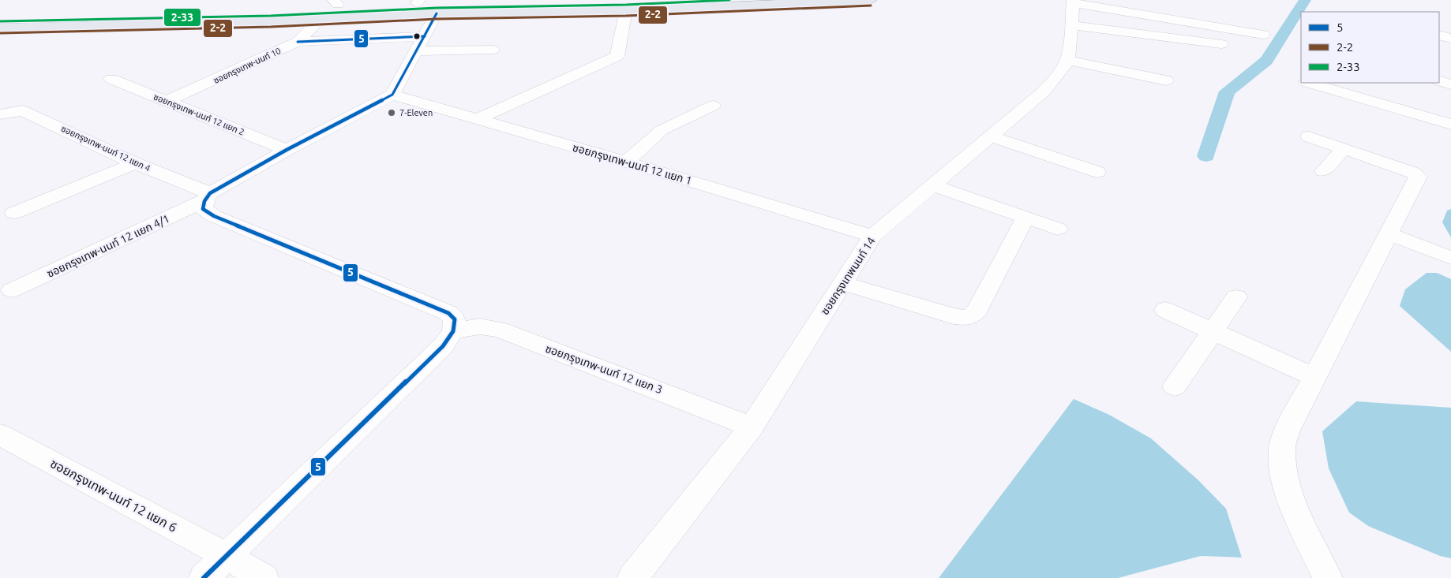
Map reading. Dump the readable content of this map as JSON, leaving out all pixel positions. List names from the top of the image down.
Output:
{
  "streets": {
    "street": [
      "ซอยกรุงเทพ-นนท์ 10",
      "ซอยกรุงเทพ-นนท์ 12 แยก 2",
      "ซอยกรุงเทพ-นนท์ 12 แยก 4",
      "ซอยกรุงเทพ-นนท์ 12 แยก 1",
      "ซอยกรุงเทพ-นนท์ 12 แยก 4/1",
      "ซอยกรุงเทพนนท์ 14",
      "ซอยกรุงเทพ-นนท์ 12 แยก 3",
      "ซอยกรุงเทพ-นนท์ 12 แยก 6"
    ]
  },
  "crossings": [
    ["ซอยกรุงเทพ-นนท์ 10", "ซอยกรุงเทพ-นนท์ 12 แยก 2"],
    ["ซอยกรุงเทพ-นนท์ 12 แยก 2", "ซอยกรุงเทพ-นนท์ 12 แยก 4/1"],
    ["ซอยกรุงเทพ-นนท์ 12 แยก 4", "ซอยกรุงเทพ-นนท์ 12 แยก 4/1"],
    ["ซอยกรุงเทพ-นนท์ 12 แยก 1", "ซอยกรุงเทพ-นนท์ 12 แยก 4/1"],
    ["ซอยกรุงเทพ-นนท์ 12 แยก 1", "ซอยกรุงเทพนนท์ 14"],
    ["ซอยกรุงเทพนนท์ 14", "ซอยกรุงเทพ-นนท์ 12 แยก 3"]
  ],
  "places": ["7-Eleven"],
  "lines": ["transit line 2-33", "transit line 2-2", "transit line 5"],
  "legend": ["5", "2-2", "2-33"]
}
